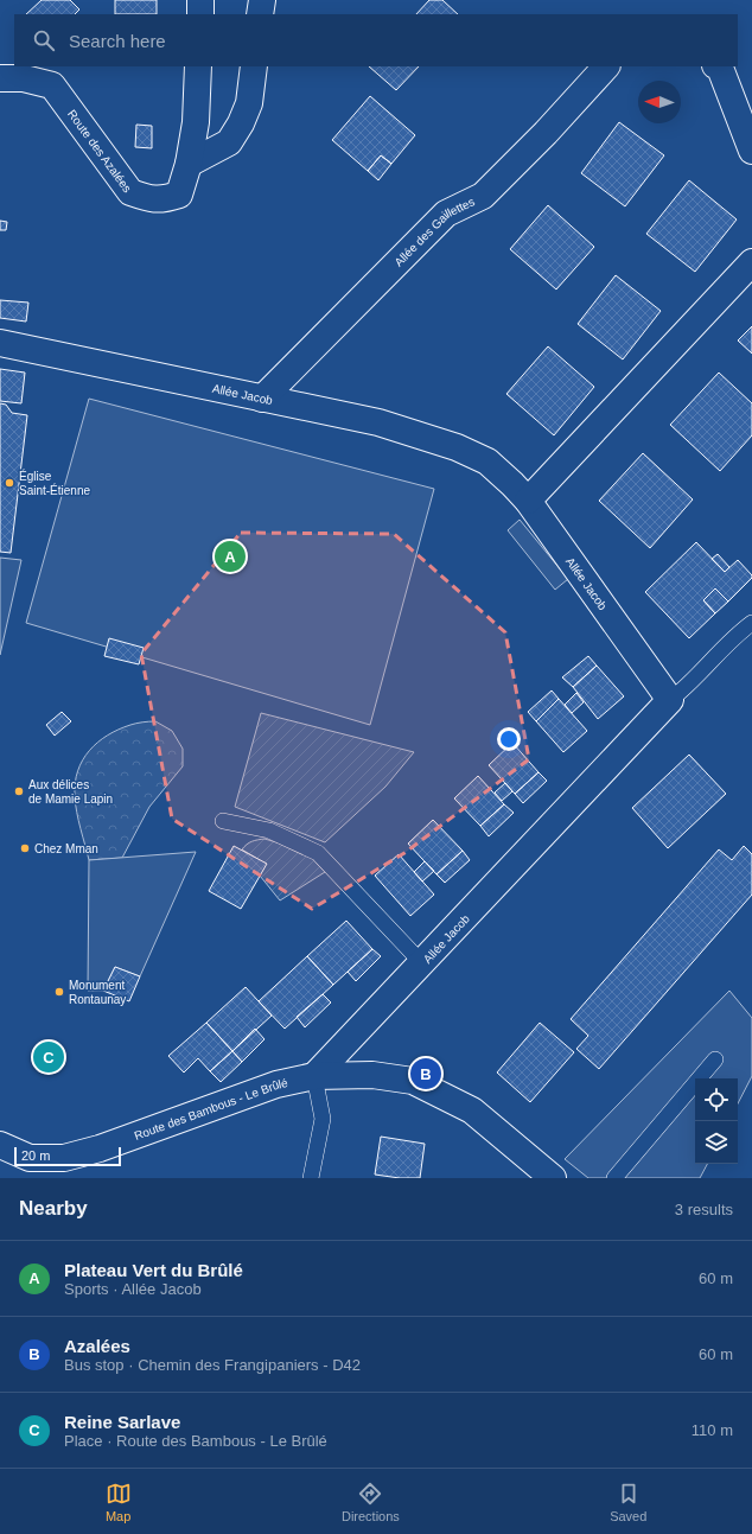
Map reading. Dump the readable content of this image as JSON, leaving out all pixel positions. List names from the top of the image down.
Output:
{
  "streets": {
    "street": [
      "Route des Azalées",
      "Allée des Gaillettes",
      "Allée Jacob",
      "Route des Bambous - Le Brûlé"
    ]
  },
  "crossings": [
    ["Allée des Gaillettes", "Allée Jacob"],
    ["Allée Jacob", "Route des Bambous - Le Brûlé"]
  ],
  "places": [
    "Église Saint-Étienne",
    "Aux délices de Mamie Lapin",
    "Chez Mman",
    "Monument Rontaunay"
  ],
  "scale_bar": "20 m",
  "north": "left",
  "page": {
    "search": "Search here",
    "pins": ["A", "C", "B"],
    "scale": "20 m",
    "heading": ["Nearby", "3 results"],
    "list": [
      {
        "mark": "A",
        "name": "Plateau Vert du Brûlé",
        "note": "Sports · Allée Jacob",
        "value": "60 m"
      },
      {
        "mark": "B",
        "name": "Azalées",
        "note": "Bus stop · Chemin des Frangipaniers - D42",
        "value": "60 m"
      },
      {
        "mark": "C",
        "name": "Reine Sarlave",
        "note": "Place · Route des Bambous - Le Brûlé",
        "value": "110 m"
      }
    ],
    "nav": ["Map", "Directions", "Saved"]
  }
}
